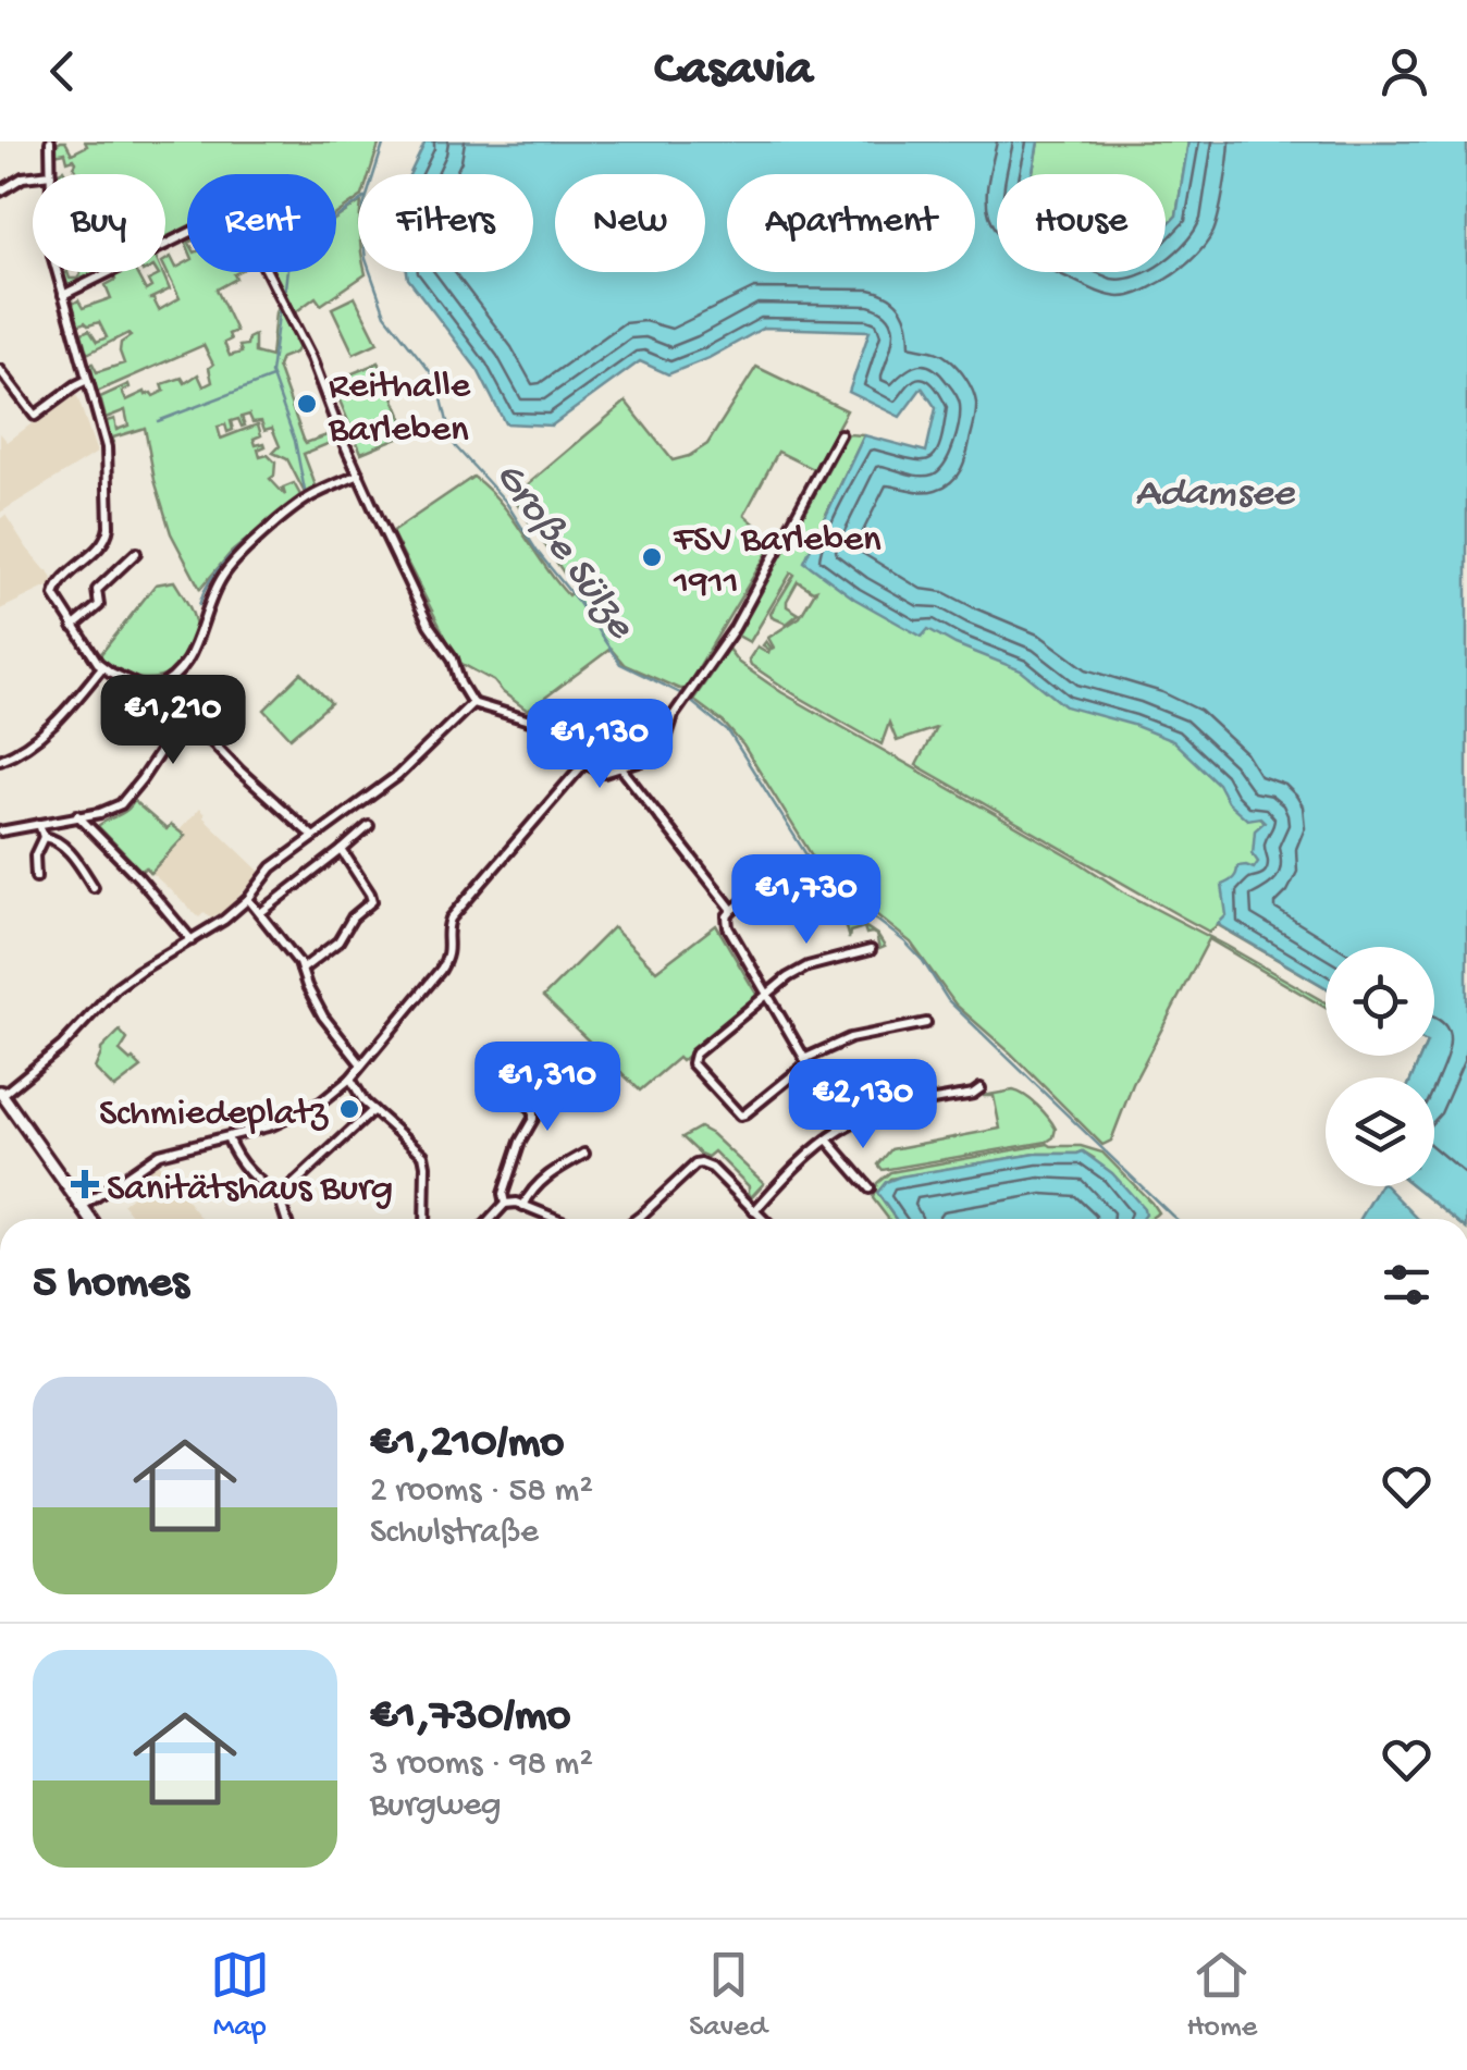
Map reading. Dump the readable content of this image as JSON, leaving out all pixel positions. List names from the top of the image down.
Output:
{
  "water": ["Adamsee", "Große Sülze"],
  "places": {
    "other": ["Reithalle Barleben", "FSV Barleben 1911", "Schmiedeplatz"],
    "health": ["Sanitätshaus Burg"]
  },
  "page": {
    "header": "Casavia",
    "chip": [
      "Buy",
      "Rent",
      "Filters",
      "New",
      "Apartment",
      "House"
    ],
    "price": [
      "€1,210",
      "€1,130",
      "€1,730",
      "€1,310",
      "€2,130"
    ],
    "heading": "5 homes",
    "list": [
      {
        "name": "€1,210/mo",
        "note": "2 rooms · 58 m² · Schulstraße"
      },
      {
        "name": "€1,730/mo",
        "note": "3 rooms · 98 m² · Burgweg"
      }
    ],
    "tabs": ["Map", "Saved", "Home"]
  }
}
